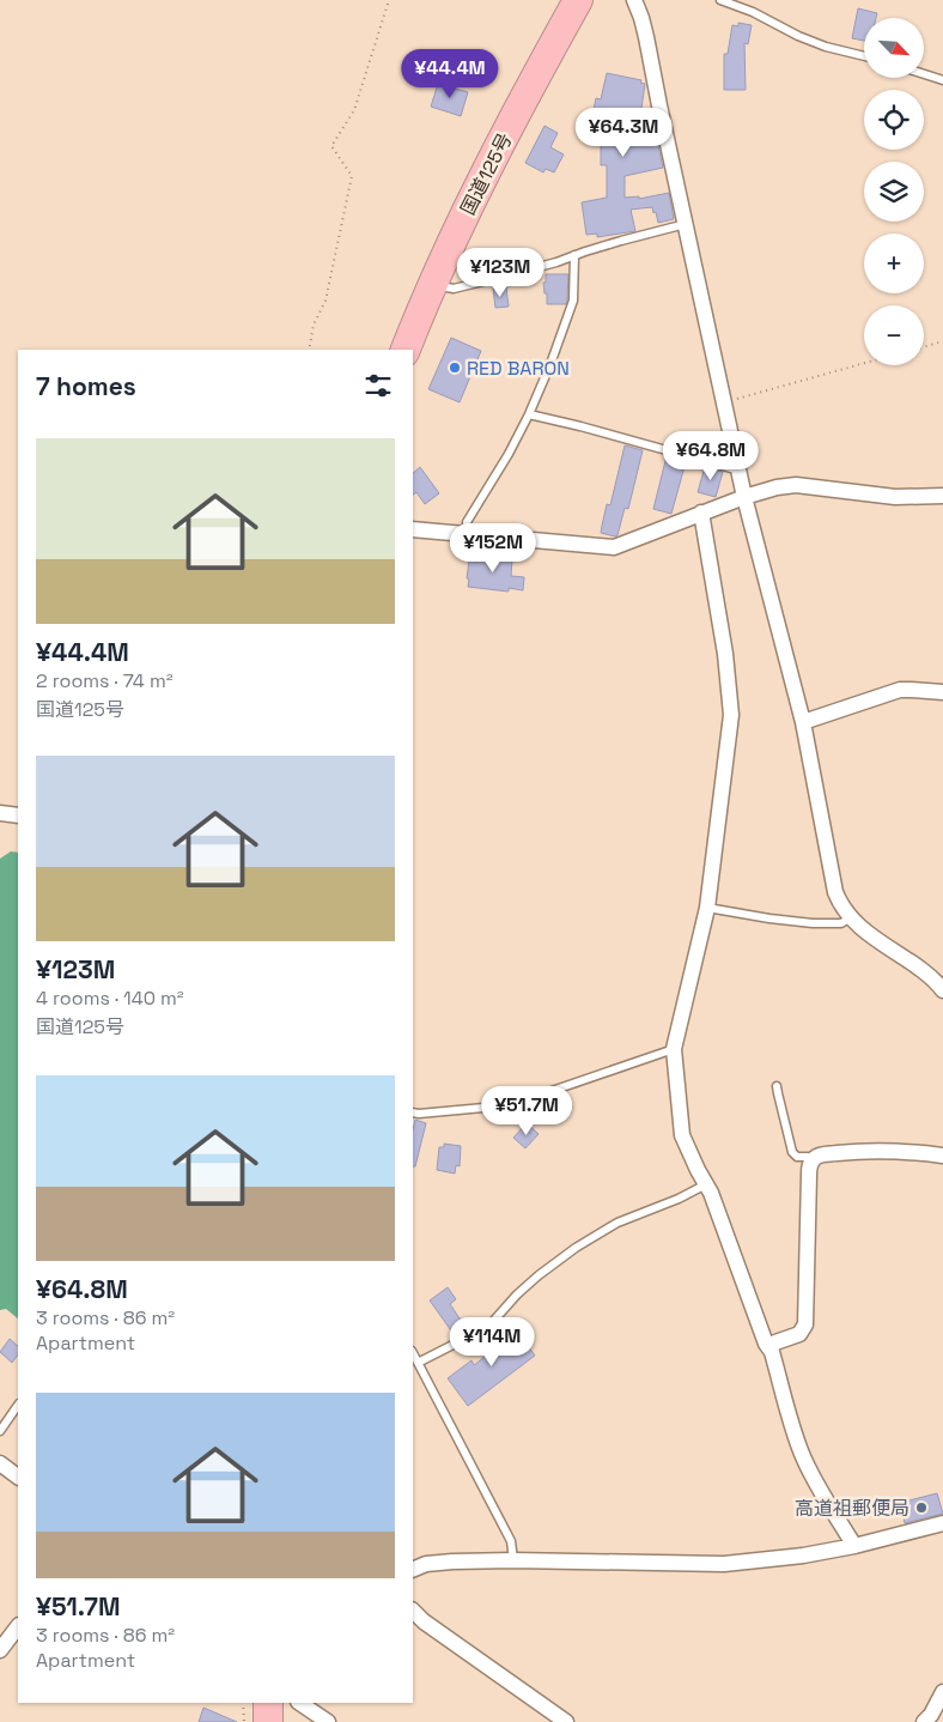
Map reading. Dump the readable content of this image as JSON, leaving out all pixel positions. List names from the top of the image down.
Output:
{
  "streets": {
    "highway": ["国道125号"]
  },
  "places": ["RED BARON", "高道祖郵便局"],
  "north": "bottom right",
  "page": {
    "map_buttons": ["+", "−"],
    "price": [
      "¥44.4M",
      "¥64.3M",
      "¥123M",
      "¥64.8M",
      "¥152M",
      "¥51.7M",
      "¥114M"
    ],
    "heading": "7 homes",
    "list": [
      {
        "name": "¥44.4M",
        "note": "2 rooms · 74 m² · 国道125号"
      },
      {
        "name": "¥123M",
        "note": "4 rooms · 140 m² · 国道125号"
      },
      {
        "name": "¥64.8M",
        "note": "3 rooms · 86 m² · Apartment"
      },
      {
        "name": "¥51.7M",
        "note": "3 rooms · 86 m² · Apartment"
      }
    ]
  }
}
